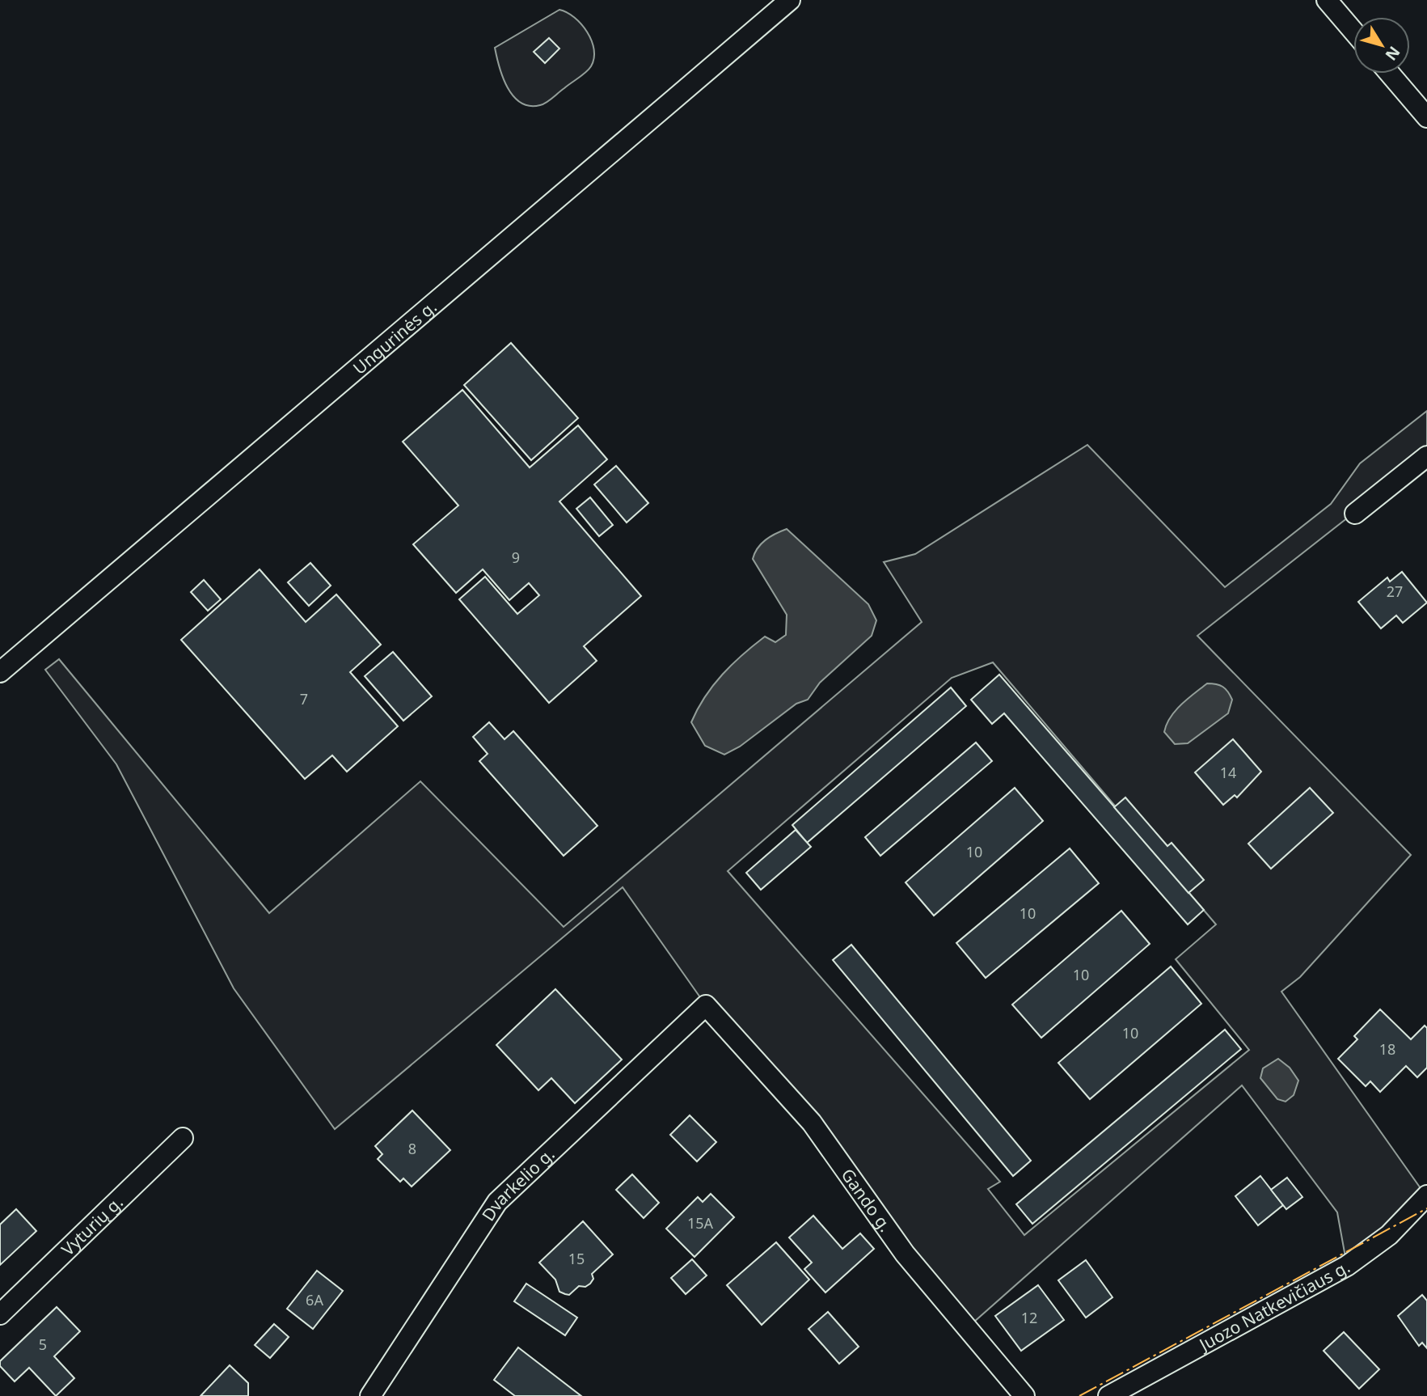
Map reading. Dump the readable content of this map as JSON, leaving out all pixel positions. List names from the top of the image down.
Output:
{
  "streets": {
    "street": [
      "Ungurinės g.",
      "Dvarkelio g.",
      "Gando g.",
      "Vyturių g.",
      "Juozo Natkevičiaus g."
    ]
  },
  "crossings": [
    ["Dvarkelio g.", "Gando g."]
  ],
  "house_numbers": [
    "9",
    "27",
    "7",
    "14",
    "10",
    "10",
    "10",
    "10",
    "18",
    "8",
    "15A",
    "15",
    "6A",
    "12",
    "5"
  ],
  "north": "bottom right"
}
